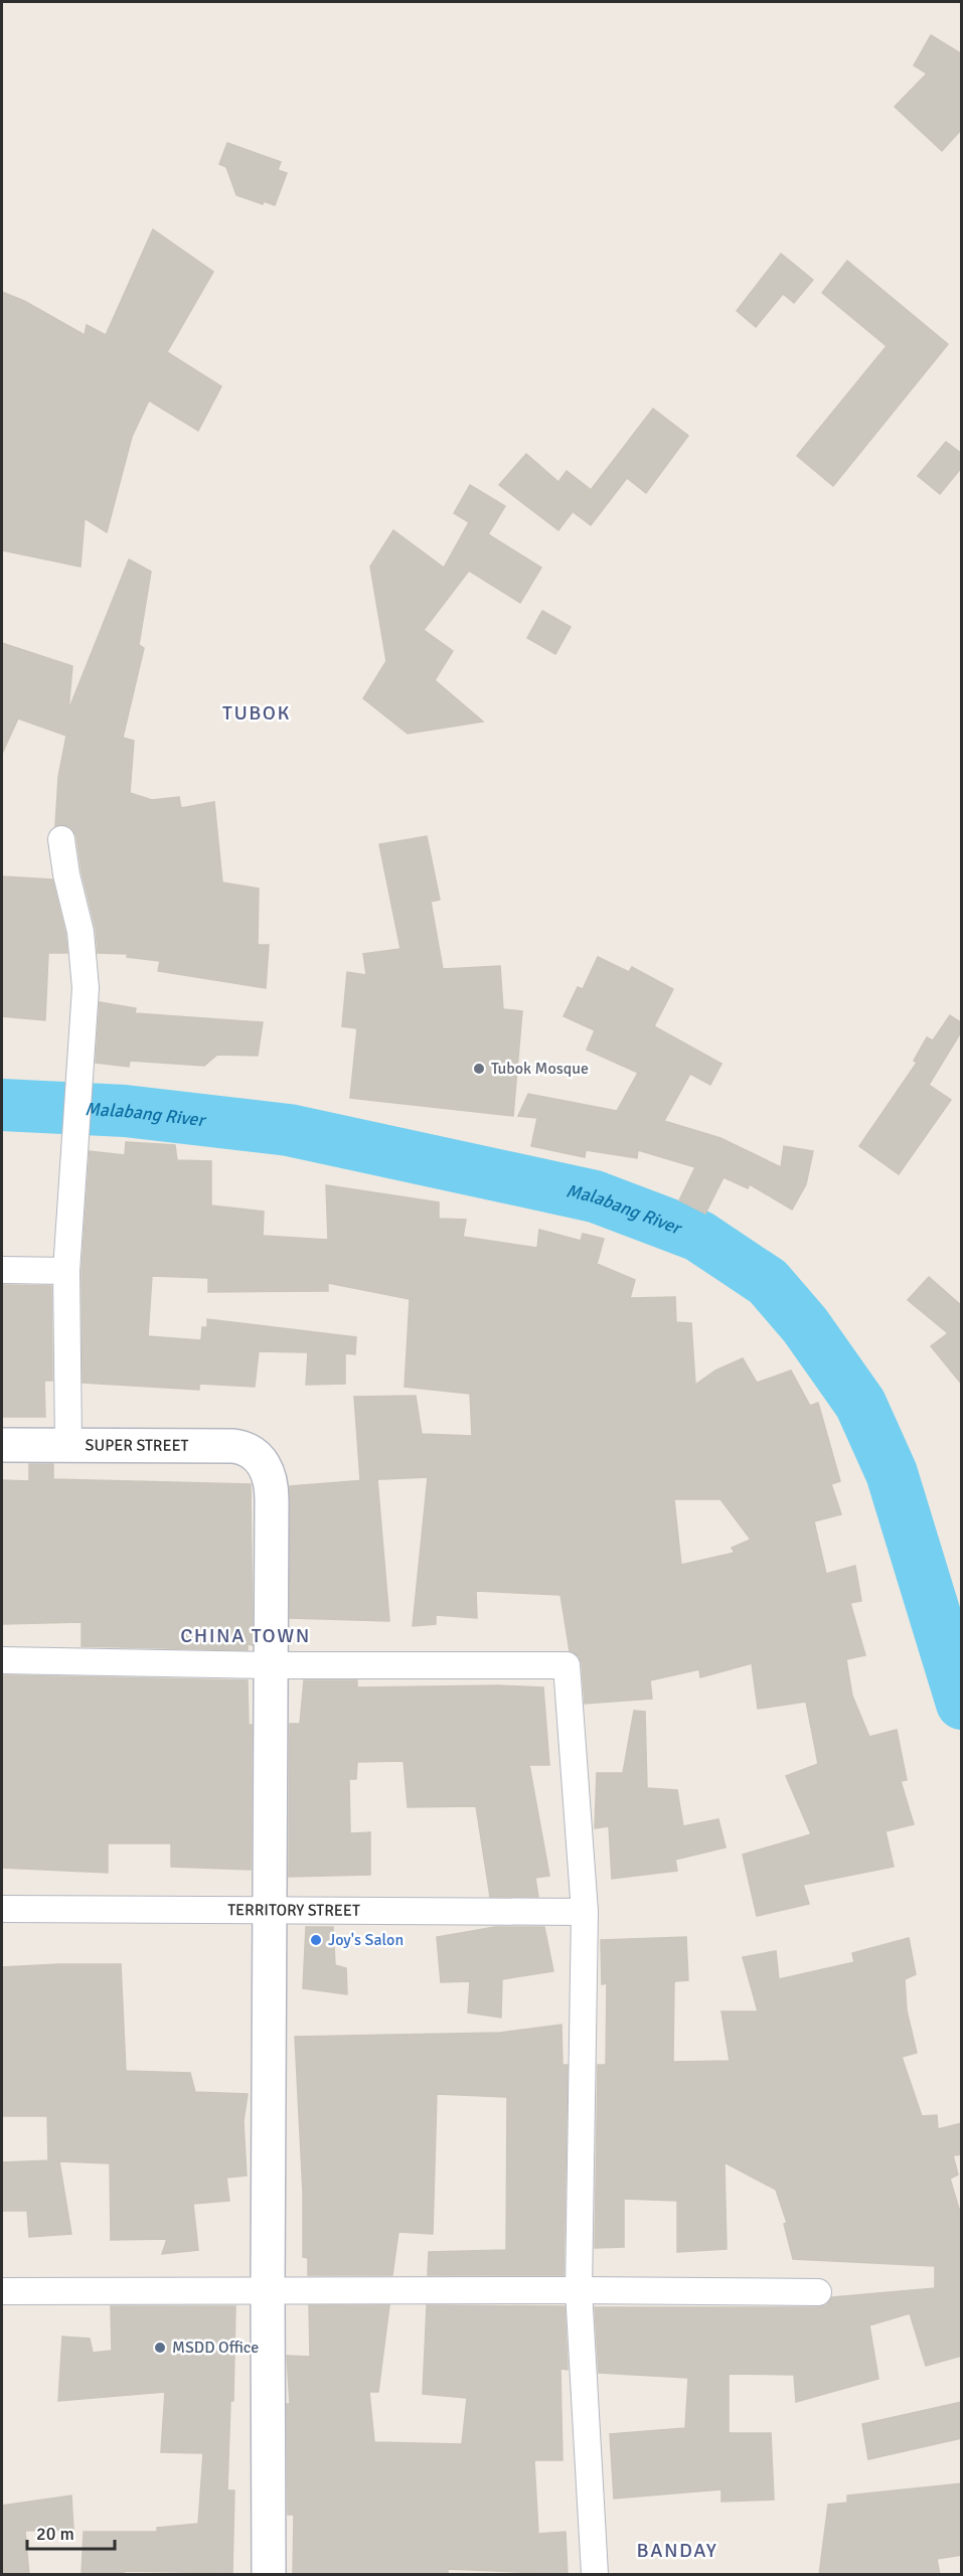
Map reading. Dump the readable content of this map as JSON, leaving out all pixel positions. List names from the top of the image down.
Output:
{
  "streets": {
    "street": ["SUPER STREET", "TERRITORY STREET"]
  },
  "districts": ["TUBOK", "CHINA TOWN", "BANDAY"],
  "water": ["Malabang River"],
  "places": ["Tubok Mosque", "Joy's Salon", "MSDD Office"],
  "scale_bar": "20 m"
}
